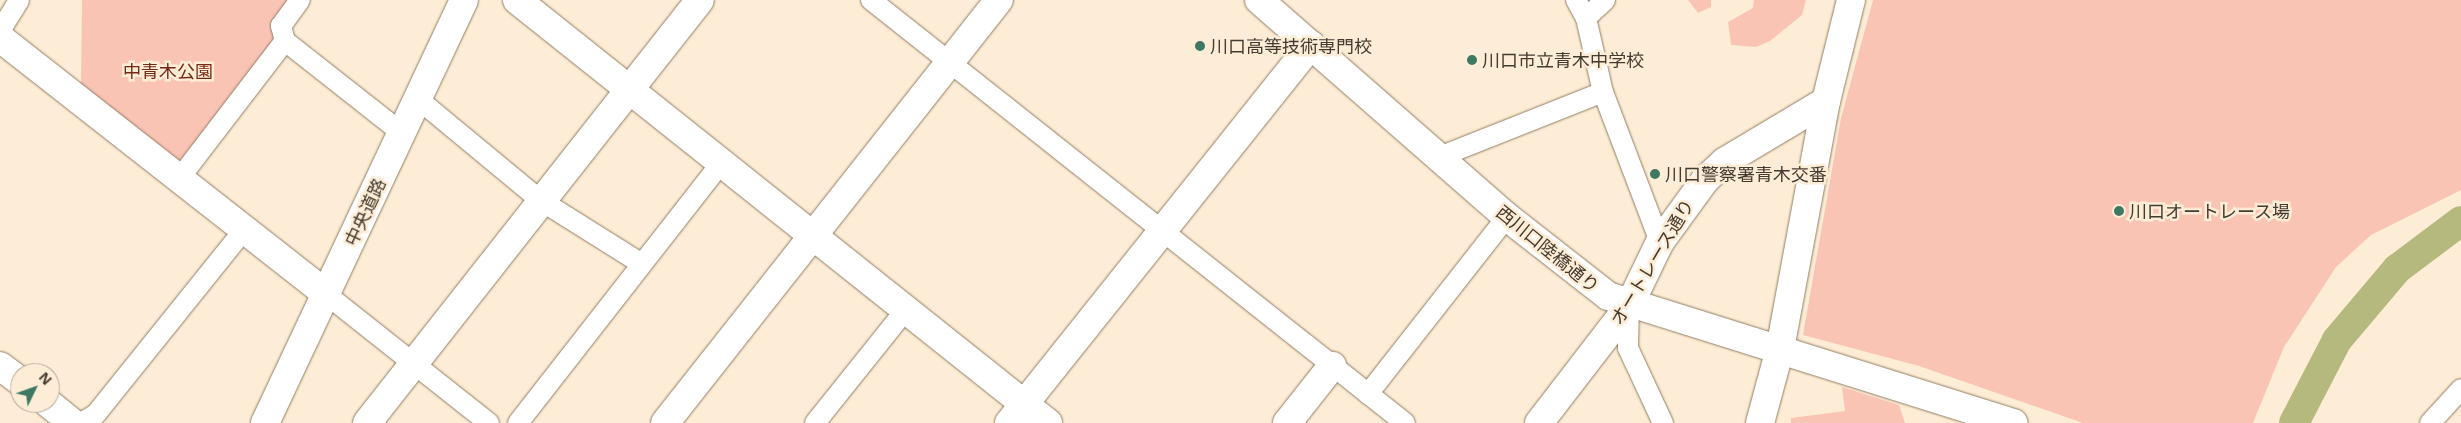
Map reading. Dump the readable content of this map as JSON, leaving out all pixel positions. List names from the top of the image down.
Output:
{
  "streets": {
    "street": ["中央道路", "西川口陸橋通り", "オートレース通り"]
  },
  "crossings": [
    ["西川口陸橋通り", "オートレース通り"]
  ],
  "parks": ["中青木公園"],
  "places": [
    "川口高等技術専門校",
    "川口市立青木中学校",
    "川口警察署青木交番",
    "川口オートレース場"
  ],
  "north": "top right"
}
